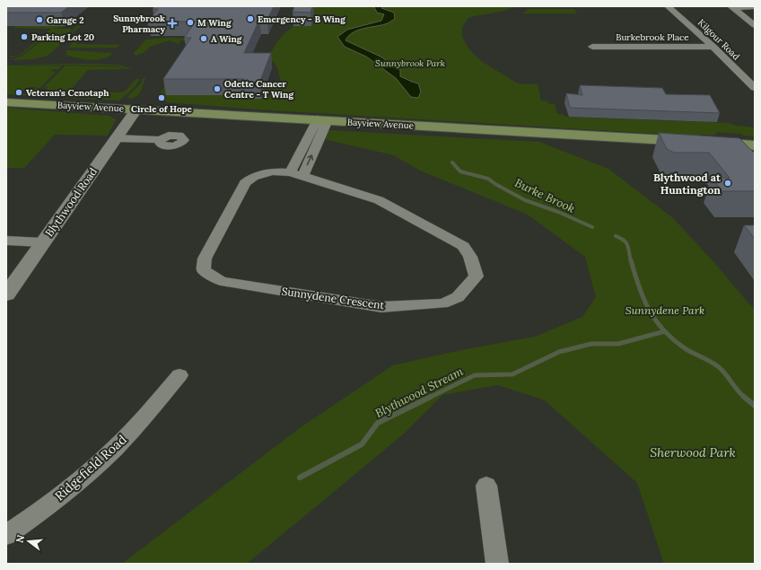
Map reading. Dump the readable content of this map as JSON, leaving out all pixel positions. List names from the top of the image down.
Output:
{
  "streets": {
    "main road": ["Bayview Avenue"],
    "street": [
      "Burkebrook Place",
      "Kilgour Road",
      "Blythwood Road",
      "Sunnydene Crescent",
      "Ridgefield Road"
    ]
  },
  "crossings": [
    ["Burkebrook Place", "Kilgour Road"],
    ["Bayview Avenue", "Blythwood Road"]
  ],
  "water": ["Burke Brook", "Blythwood Stream"],
  "parks": ["Sunnybrook Park", "Sunnydene Park", "Sherwood Park"],
  "places": {
    "other": [
      "Emergency - B Wing",
      "Garage 2",
      "M Wing",
      "Parking Lot 20",
      "A Wing",
      "Odette Cancer Centre - T Wing",
      "Veteran's Cenotaph",
      "Circle of Hope",
      "Blythwood at Huntington"
    ],
    "health": ["Sunnybrook Pharmacy"]
  },
  "north": "left"
}
